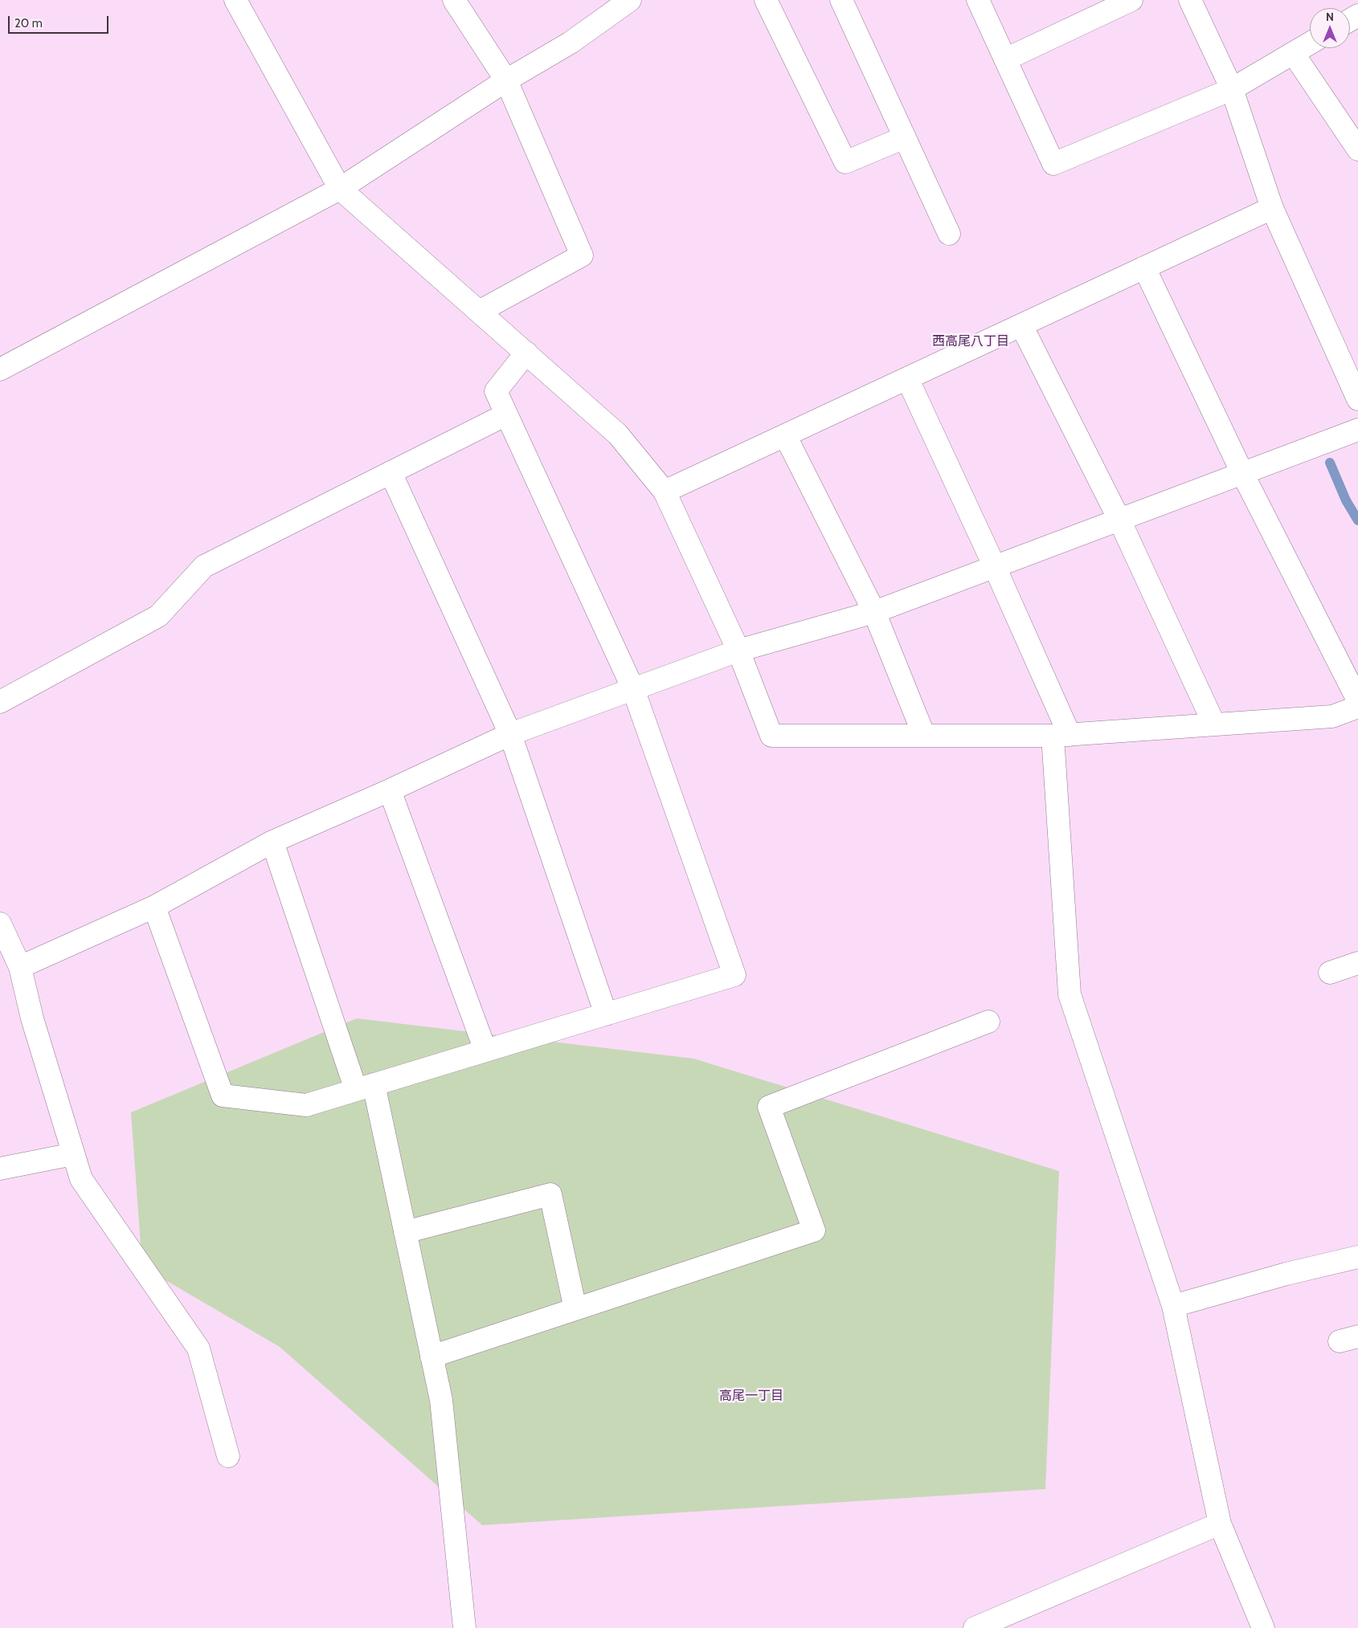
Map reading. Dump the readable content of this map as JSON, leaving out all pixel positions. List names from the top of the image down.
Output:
{
  "districts": ["西高尾八丁目", "高尾一丁目"],
  "scale_bar": "20 m",
  "north": "top"
}
